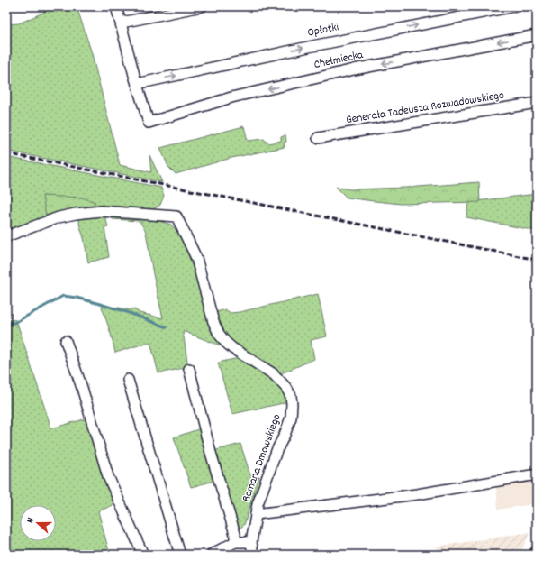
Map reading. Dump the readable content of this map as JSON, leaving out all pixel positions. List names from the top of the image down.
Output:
{
  "streets": {
    "street": [
      "Opłotki",
      "Chełmiecka",
      "Generała Tadeusza Rozwadowskiego",
      "Romana Dmowskiego"
    ]
  },
  "crossings": [
    ["Opłotki", "Chełmiecka"]
  ],
  "one_way": ["Opłotki", "Chełmiecka"],
  "north": "left"
}
